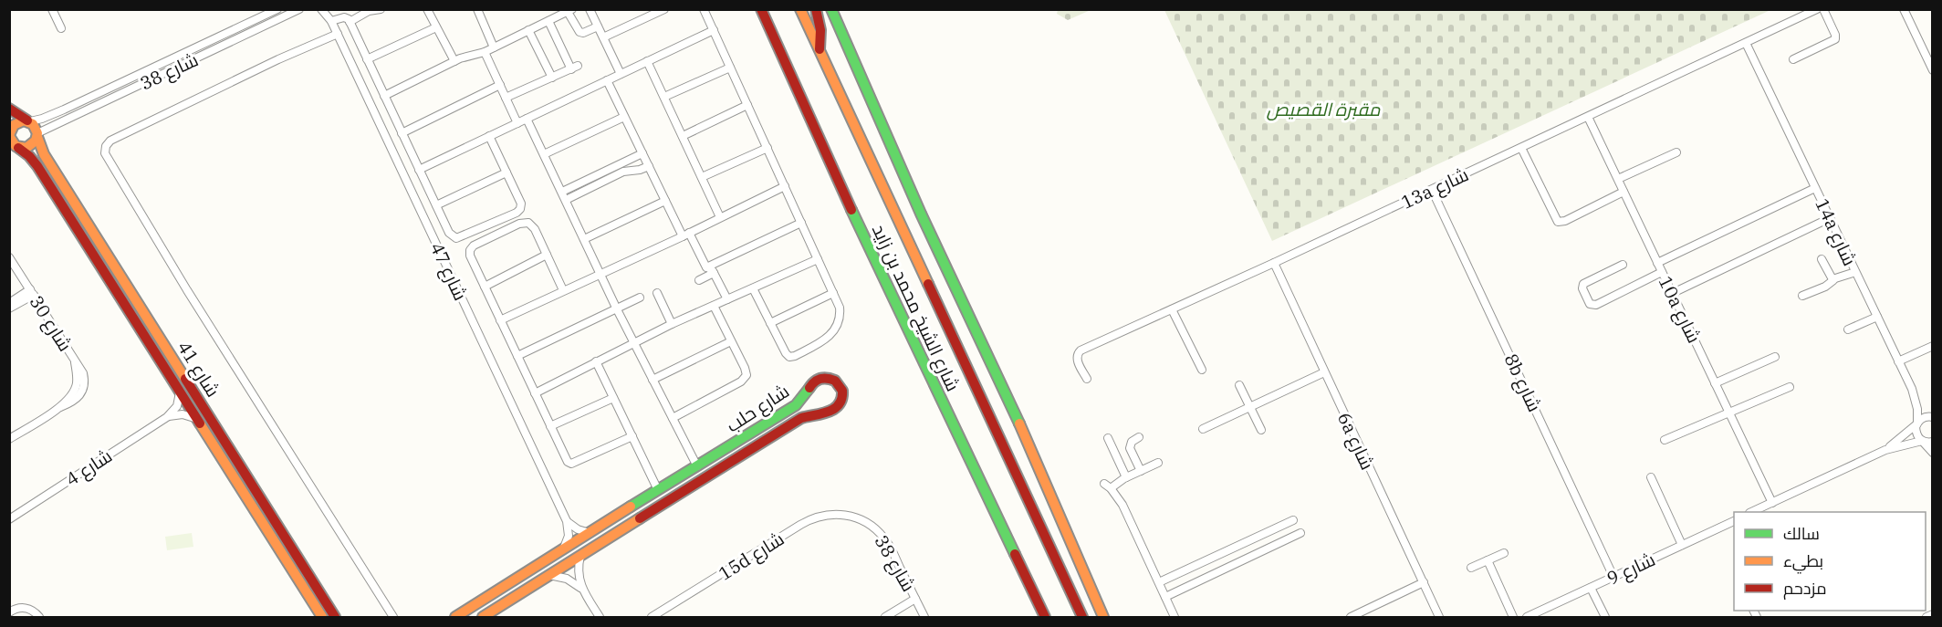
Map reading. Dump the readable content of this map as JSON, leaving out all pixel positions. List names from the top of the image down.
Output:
{
  "streets": {
    "main road": ["شارع الشيخ محمد بن زايد", "شارع 41", "شارع حلب"],
    "street": [
      "شارع 38",
      "13a شارع",
      "14a شارع",
      "شارع 47",
      "10a شارع",
      "شارع 30",
      "8b شارع",
      "6a شارع",
      "شارع 4",
      "15d شارع",
      "شارع 9"
    ]
  },
  "crossings": [
    ["شارع 38", "شارع 41"],
    ["شارع 38", "15d شارع"],
    ["13a شارع", "14a شارع"],
    ["13a شارع", "10a شارع"],
    ["13a شارع", "8b شارع"],
    ["13a شارع", "6a شارع"],
    ["شارع 41", "شارع 4"],
    ["8b شارع", "شارع 9"]
  ],
  "parks": ["مقبرة القصيص"],
  "legend": ["سالك", "بطيء", "مزدحم"]
}
